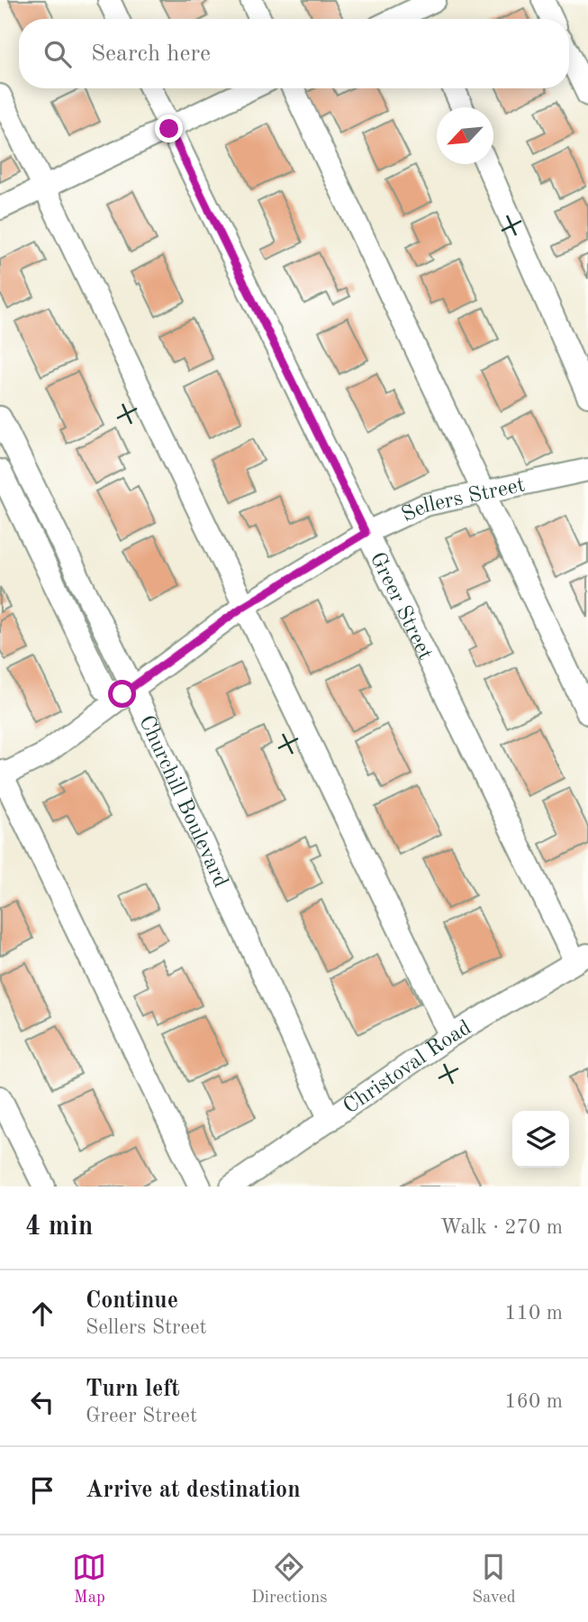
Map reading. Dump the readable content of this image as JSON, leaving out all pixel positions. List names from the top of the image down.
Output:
{
  "streets": {
    "street": [
      "Sellers Street",
      "Greer Street",
      "Churchill Boulevard",
      "Christoval Road"
    ]
  },
  "crossings": [
    ["Sellers Street", "Greer Street"],
    ["Sellers Street", "Churchill Boulevard"],
    ["Greer Street", "Christoval Road"],
    ["Churchill Boulevard", "Christoval Road"]
  ],
  "north": "bottom left",
  "page": {
    "search": "Search here",
    "heading": ["4 min", "Walk · 270 m"],
    "list": [
      ["Continue", "Sellers Street", "110 m"],
      ["Turn left", "Greer Street", "160 m"],
      "Arrive at destination"
    ],
    "nav": ["Map", "Directions", "Saved"]
  }
}
